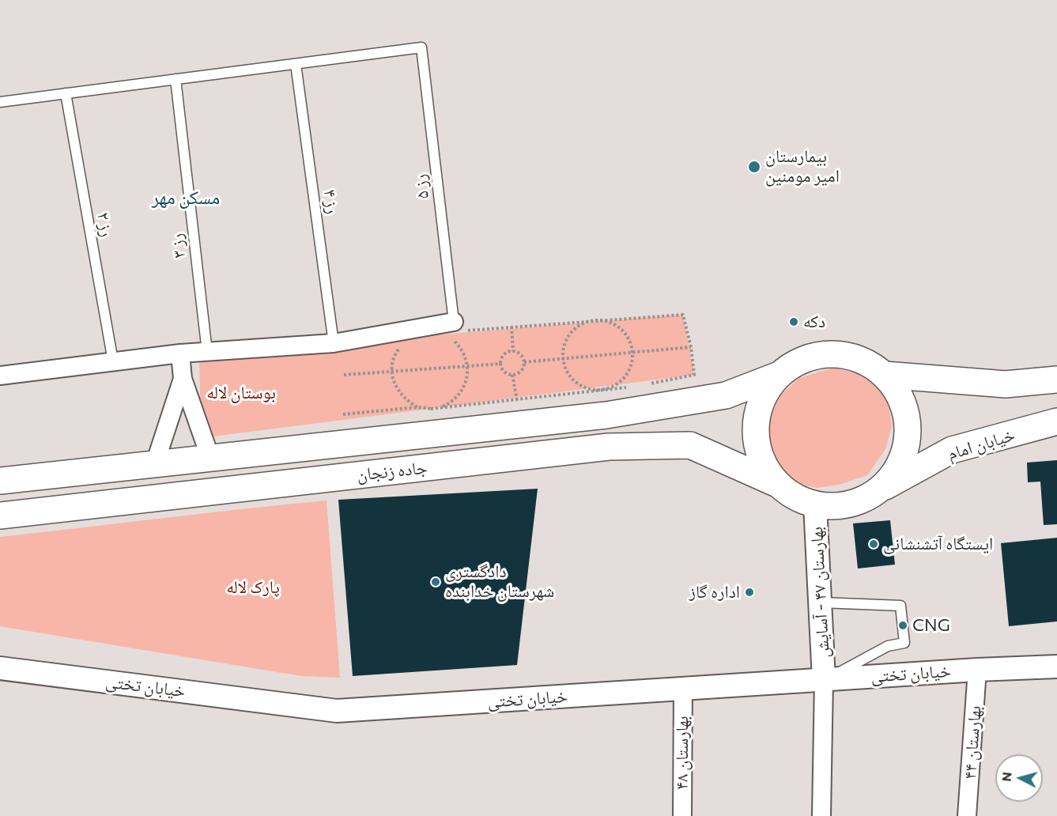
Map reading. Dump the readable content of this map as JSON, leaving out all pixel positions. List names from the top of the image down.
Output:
{
  "streets": {
    "main road": ["خیابان امام", "جاده زنجان"],
    "street": [
      "بهارستان ۴۷ - آسایش",
      "خیابان تختی",
      "بهارستان ۴۴",
      "بهارستان ۴۸"
    ],
    "lane": [
      "رز ۵",
      "رز ۴",
      "رز ۲",
      "رز ۳"
    ]
  },
  "crossings": [
    ["رز ۵", "رز ۴"],
    ["خیابان امام", "جاده زنجان"],
    ["خیابان امام", "بهارستان ۴۷ - آسایش"],
    ["جاده زنجان", "بهارستان ۴۷ - آسایش"],
    ["بهارستان ۴۷ - آسایش", "خیابان تختی"],
    ["خیابان تختی", "بهارستان ۴۴"],
    ["خیابان تختی", "بهارستان ۴۸"]
  ],
  "districts": ["مسکن مهر"],
  "parks": ["بوستان لاله", "پارک لاله"],
  "places": [
    "بیمارستان امیر مومنین",
    "دکه",
    "ایستگاه آتشنشانی",
    "دادگستری شهرستان خدابنده",
    "اداره گاز",
    "CNG"
  ],
  "north": "left"
}
